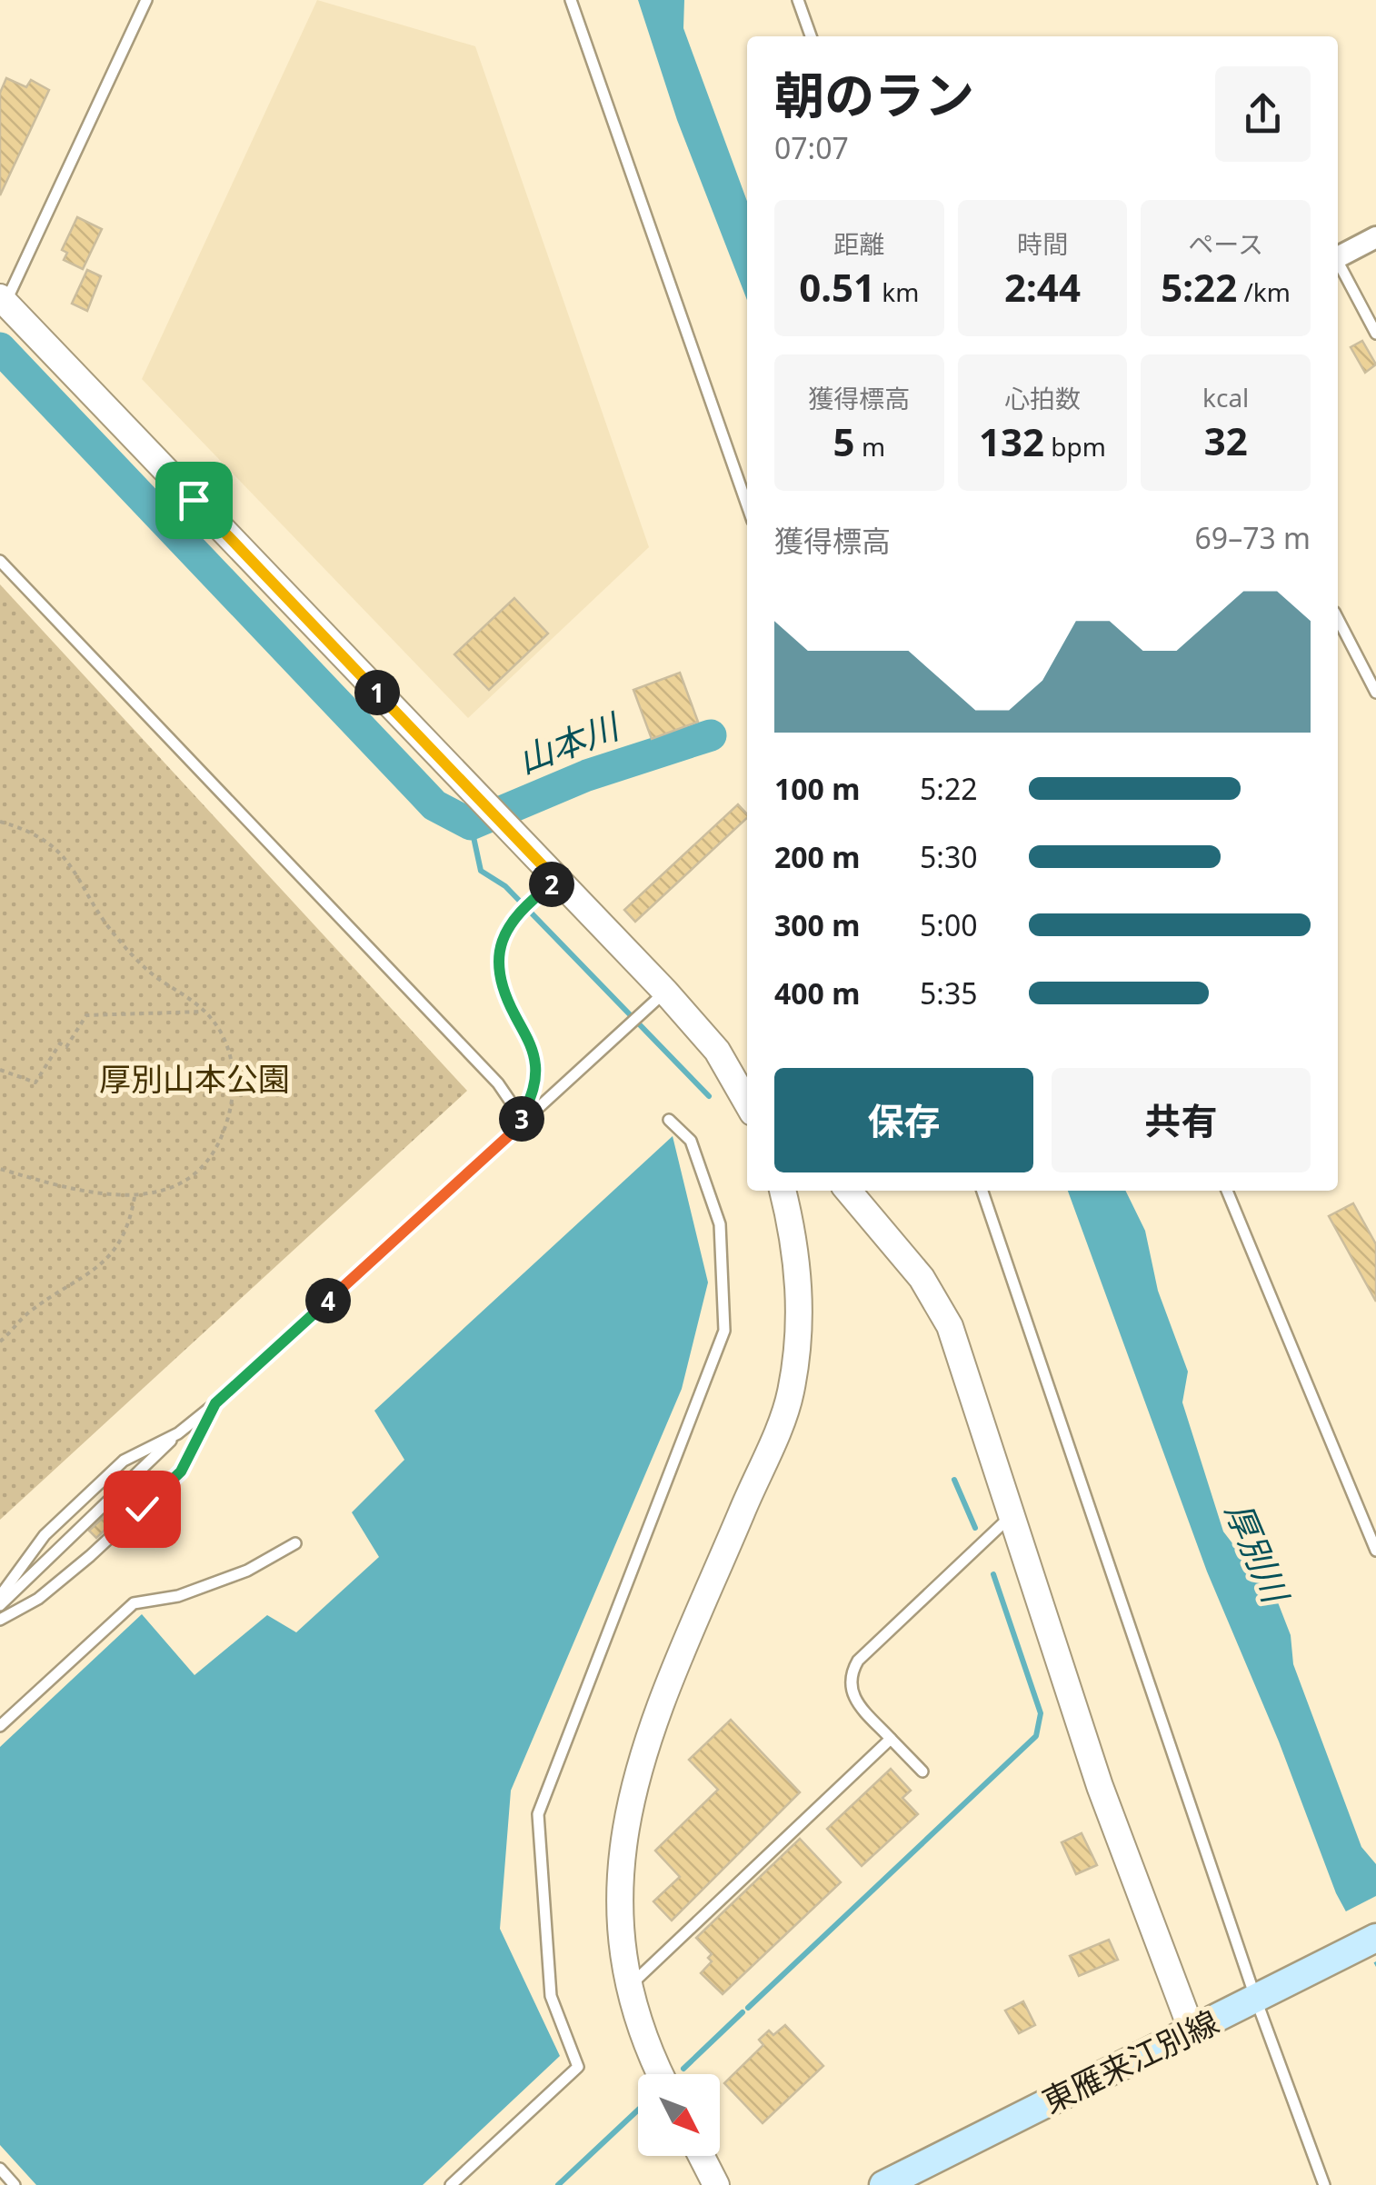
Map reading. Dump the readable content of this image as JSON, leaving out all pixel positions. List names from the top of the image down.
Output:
{
  "streets": {
    "main road": ["東雁来江別線"]
  },
  "water": ["山本川", "厚別川"],
  "parks": ["厚別山本公園"],
  "north": "bottom right",
  "page": {
    "heading": ["朝のラン", "07:07"],
    "stats": [
      ["距離", "0.51 km"],
      ["時間", "2:44"],
      ["ペース", "5:22 /km"],
      ["獲得標高", "5 m"],
      ["心拍数", "132 bpm"],
      ["kcal", "32"]
    ],
    "chart": ["獲得標高", "69–73 m"],
    "pins": [
      "1",
      "2",
      "3",
      "4"
    ],
    "list": [
      {
        "name": "100 m",
        "note": "5:22"
      },
      {
        "name": "200 m",
        "note": "5:30"
      },
      {
        "name": "300 m",
        "note": "5:00"
      },
      {
        "name": "400 m",
        "note": "5:35"
      }
    ],
    "buttons": ["保存", "共有"]
  }
}
